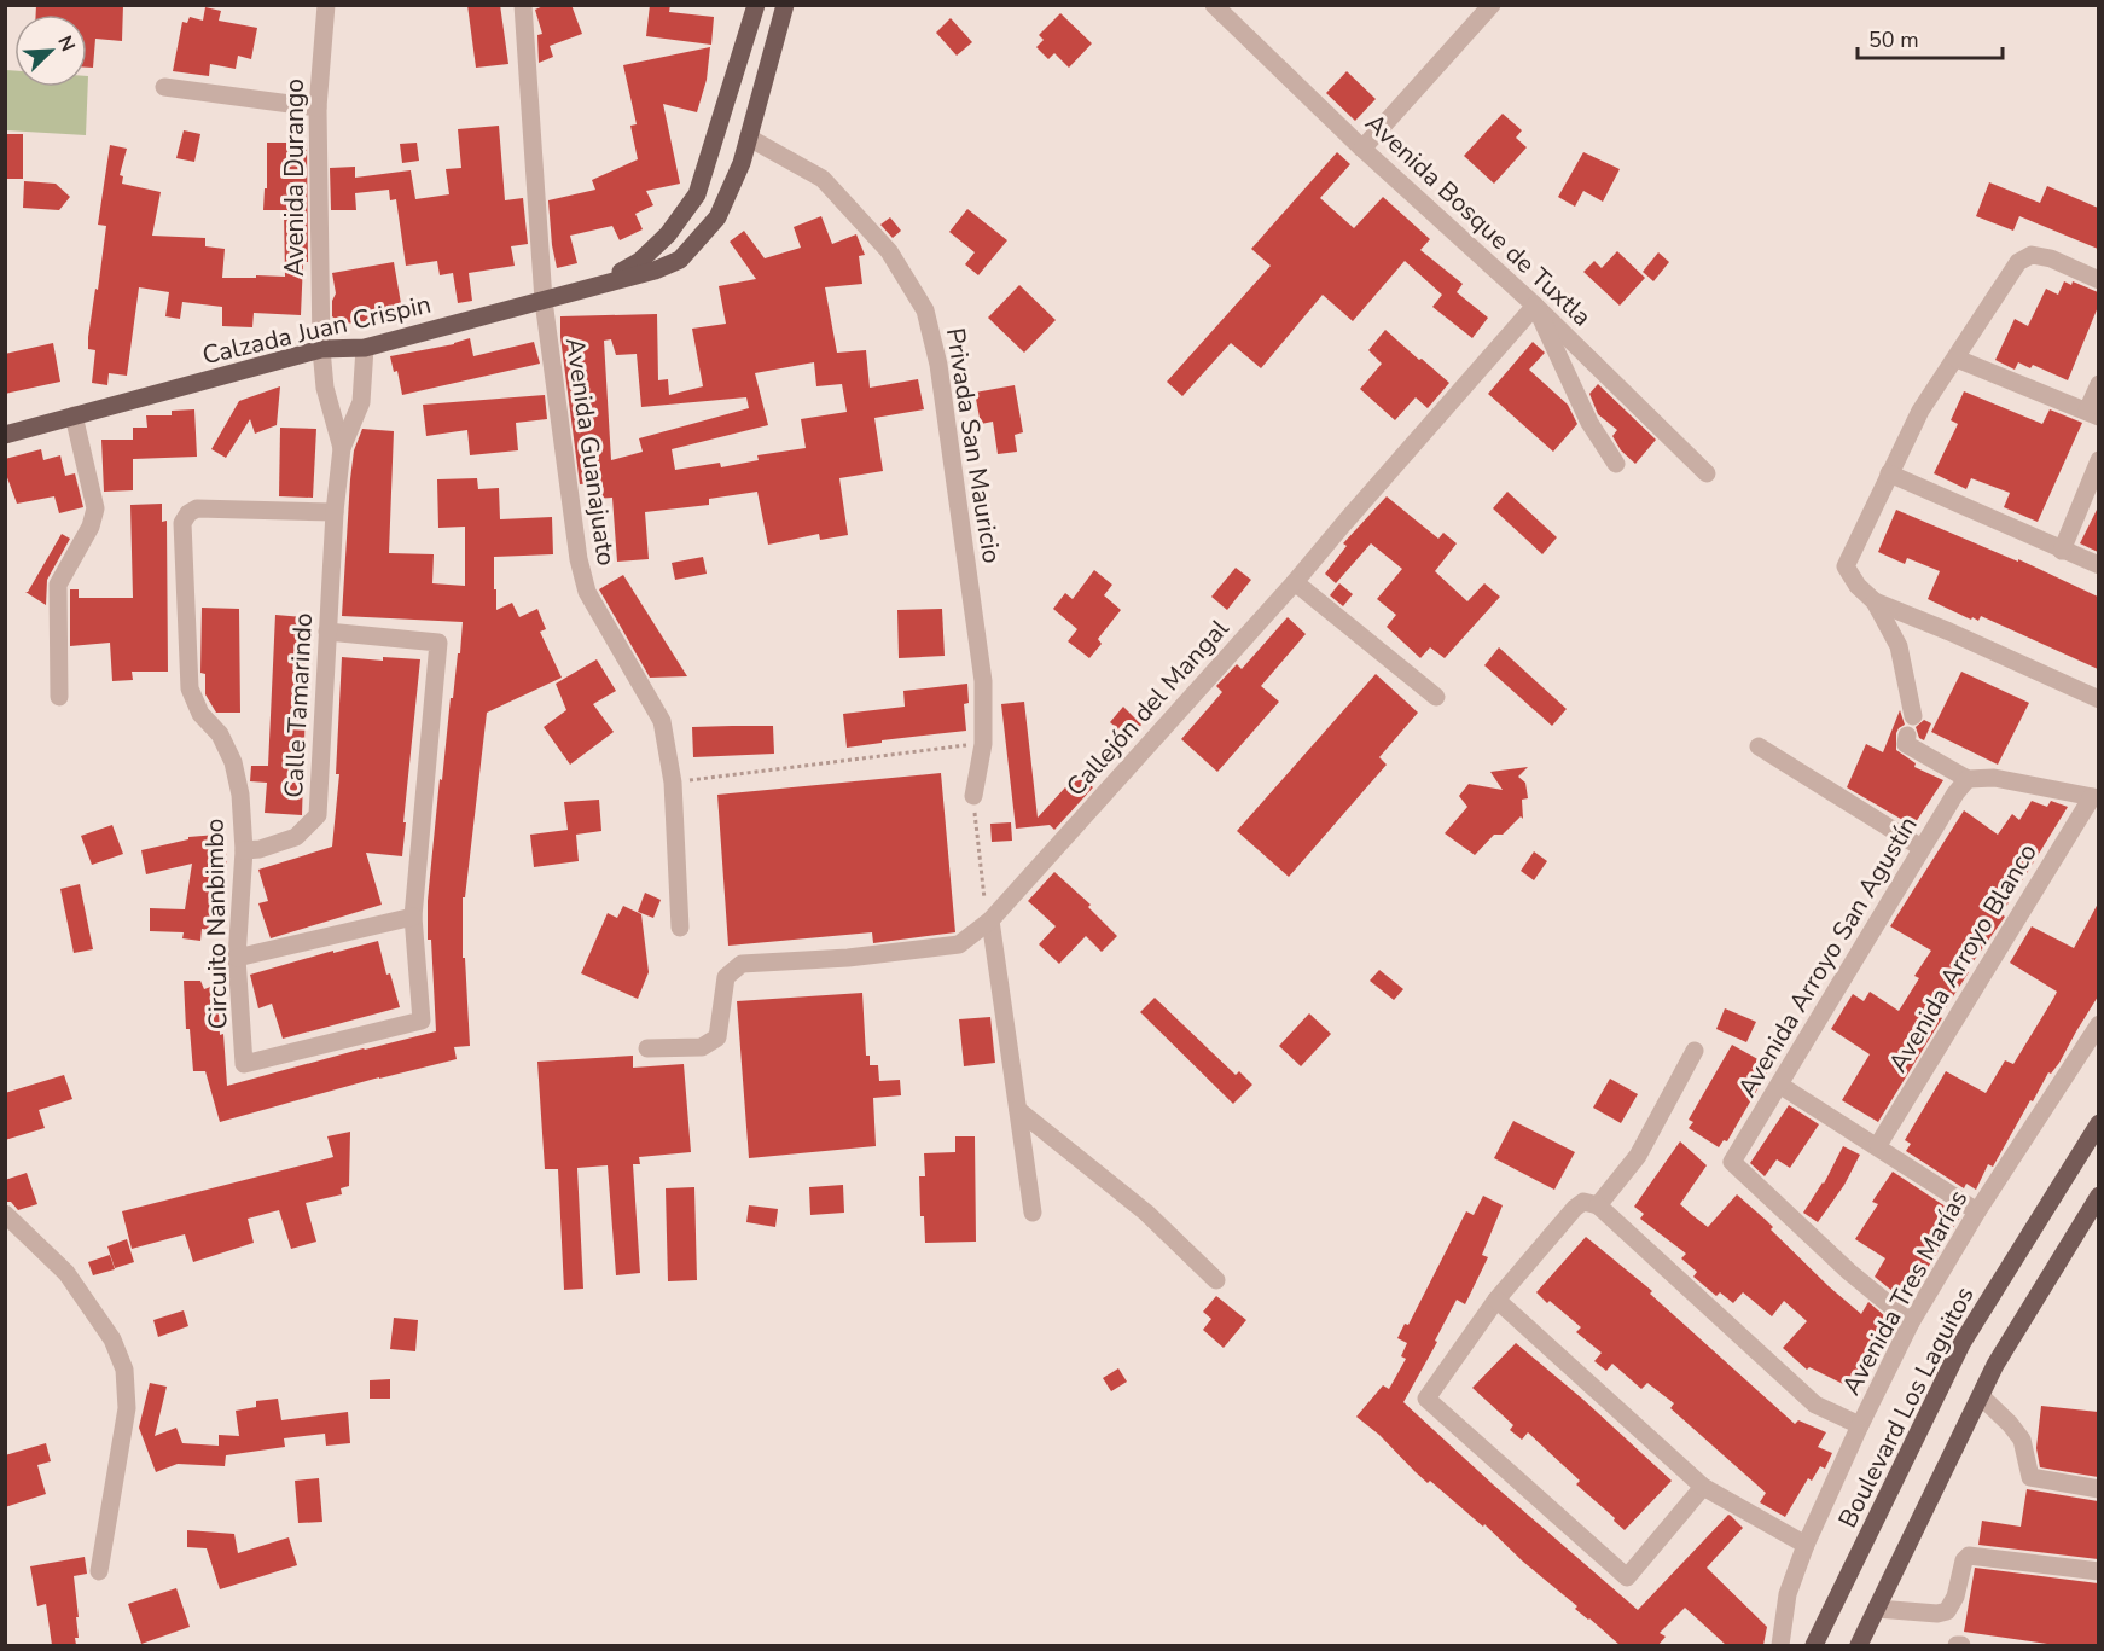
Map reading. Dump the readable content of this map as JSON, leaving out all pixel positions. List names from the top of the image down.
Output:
{
  "streets": {
    "main road": ["Calzada Juan Crispin", "Boulevard Los Laguitos"],
    "street": [
      "Avenida Durango",
      "Avenida Bosque de Tuxtla",
      "Privada San Mauricio",
      "Avenida Guanajuato",
      "Calle Tamarindo",
      "Callejón del Mangal",
      "Circuito Nanbimbo",
      "Avenida Arroyo San Agustín",
      "Avenida Arroyo Blanco",
      "Avenida Tres Marías"
    ]
  },
  "crossings": [
    ["Avenida Durango", "Calzada Juan Crispin"],
    ["Avenida Bosque de Tuxtla", "Callejón del Mangal"],
    ["Calzada Juan Crispin", "Privada San Mauricio"],
    ["Calzada Juan Crispin", "Avenida Guanajuato"],
    ["Calle Tamarindo", "Circuito Nanbimbo"],
    ["Avenida Arroyo San Agustín", "Avenida Tres Marías"]
  ],
  "scale_bar": "50 m",
  "north": "top right"
}
